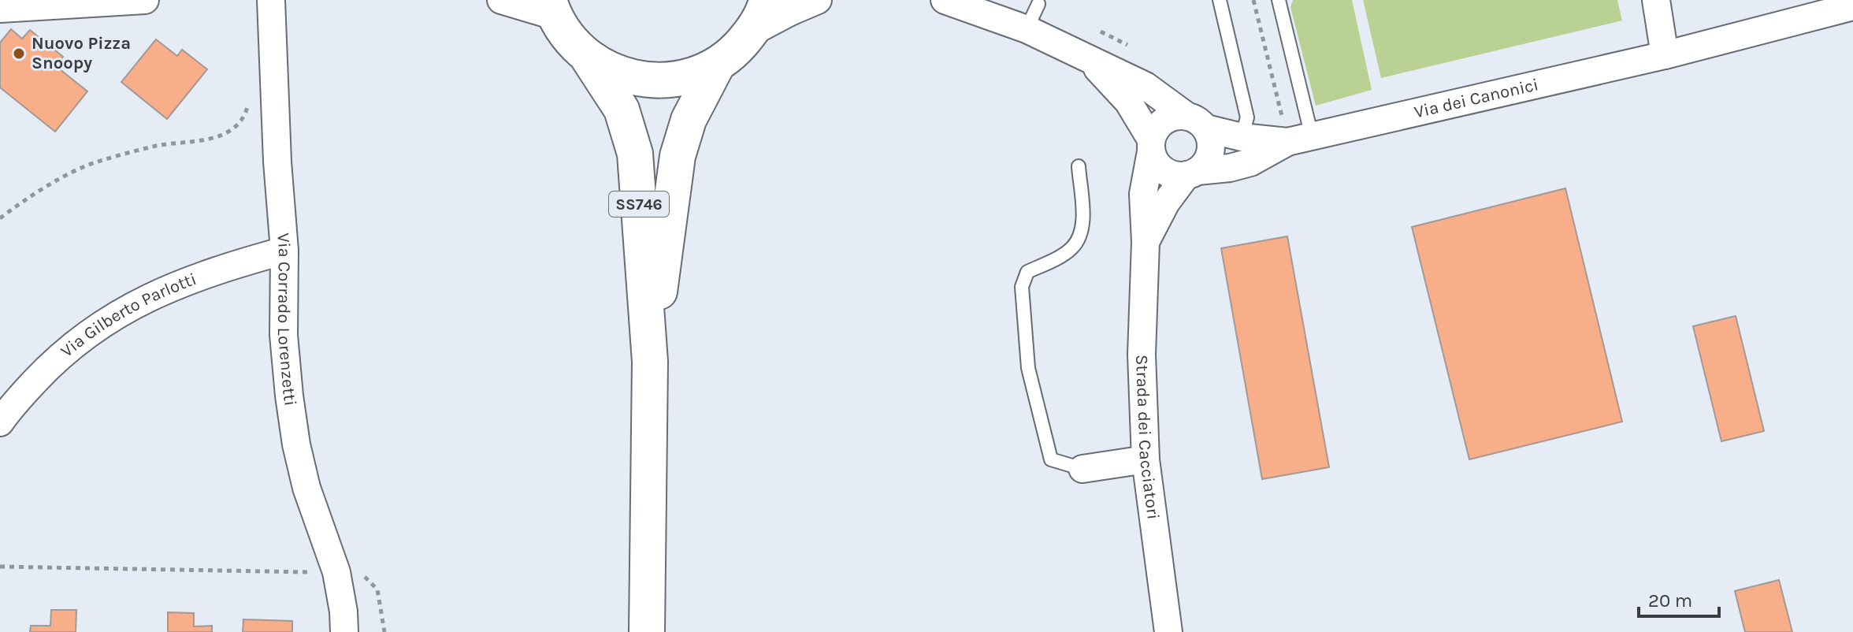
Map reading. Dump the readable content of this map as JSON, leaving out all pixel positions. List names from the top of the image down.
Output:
{
  "streets": {
    "main road": ["SS746"],
    "street": [
      "Via dei Canonici",
      "Via Gilberto Parlotti",
      "Via Corrado Lorenzetti",
      "Strada dei Cacciatori"
    ]
  },
  "crossings": [
    ["Via dei Canonici", "Strada dei Cacciatori"],
    ["Via Gilberto Parlotti", "Via Corrado Lorenzetti"]
  ],
  "places": ["Nuovo Pizza Snoopy"],
  "scale_bar": "20 m"
}
